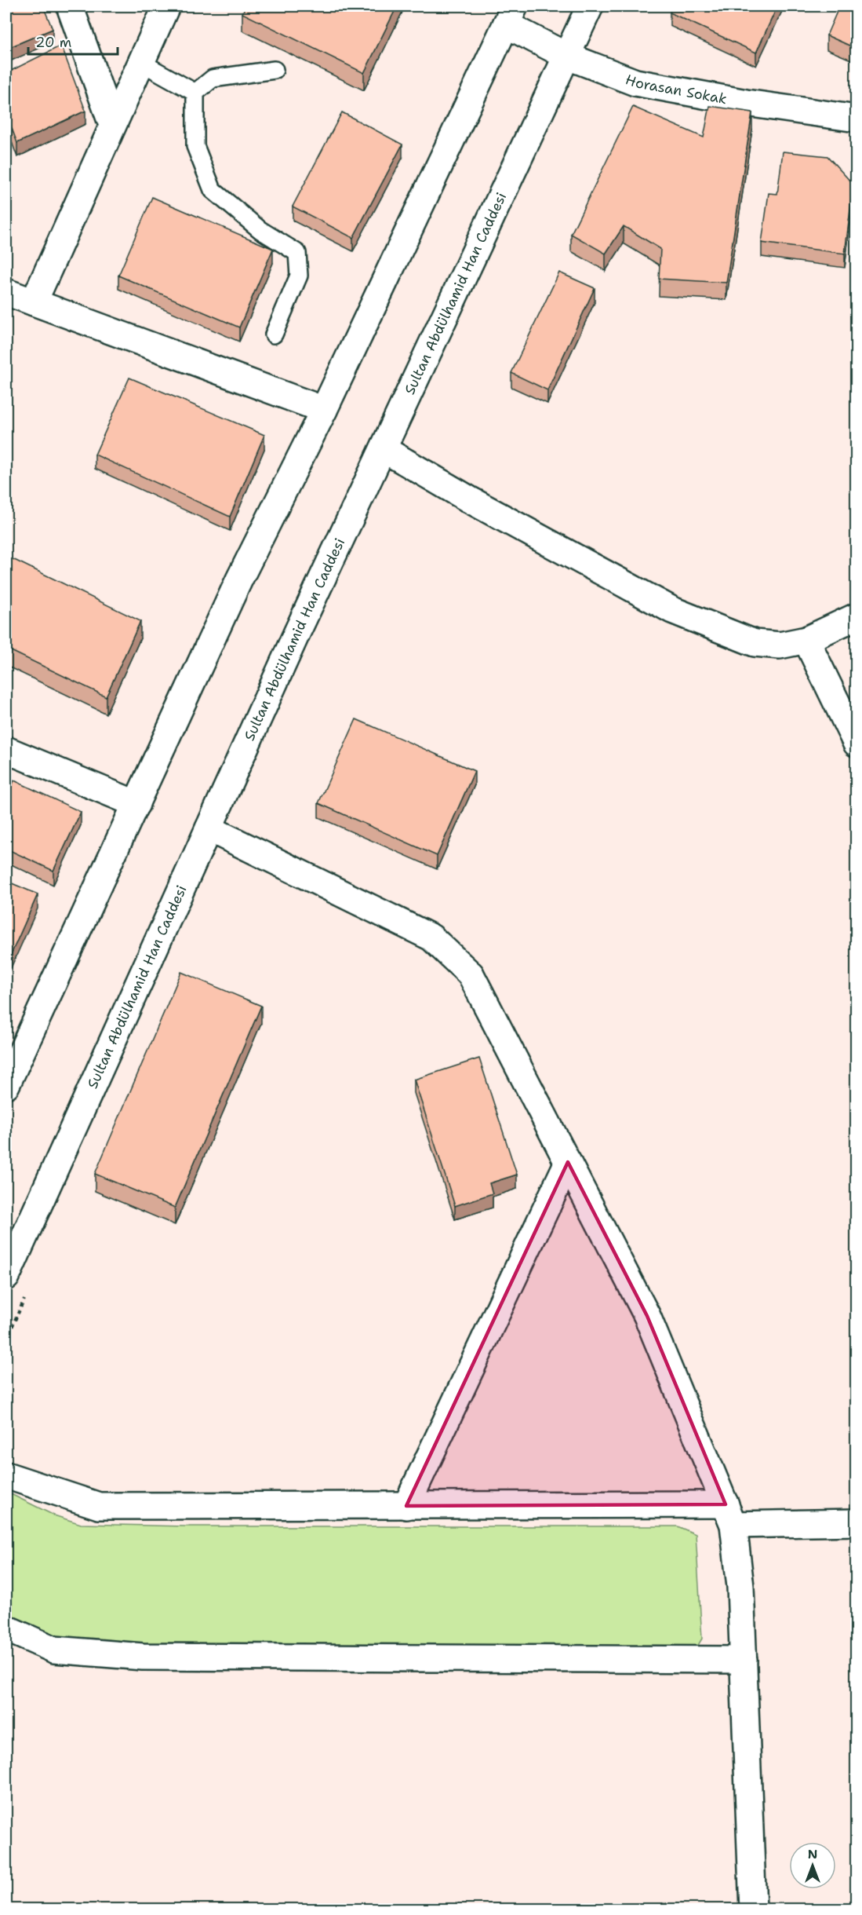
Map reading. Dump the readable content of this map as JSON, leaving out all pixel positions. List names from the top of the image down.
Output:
{
  "streets": {
    "street": ["Horasan Sokak", "Sultan Abdülhamid Han Caddesi"]
  },
  "crossings": [
    ["Horasan Sokak", "Sultan Abdülhamid Han Caddesi"]
  ],
  "scale_bar": "20 m",
  "north": "top"
}
